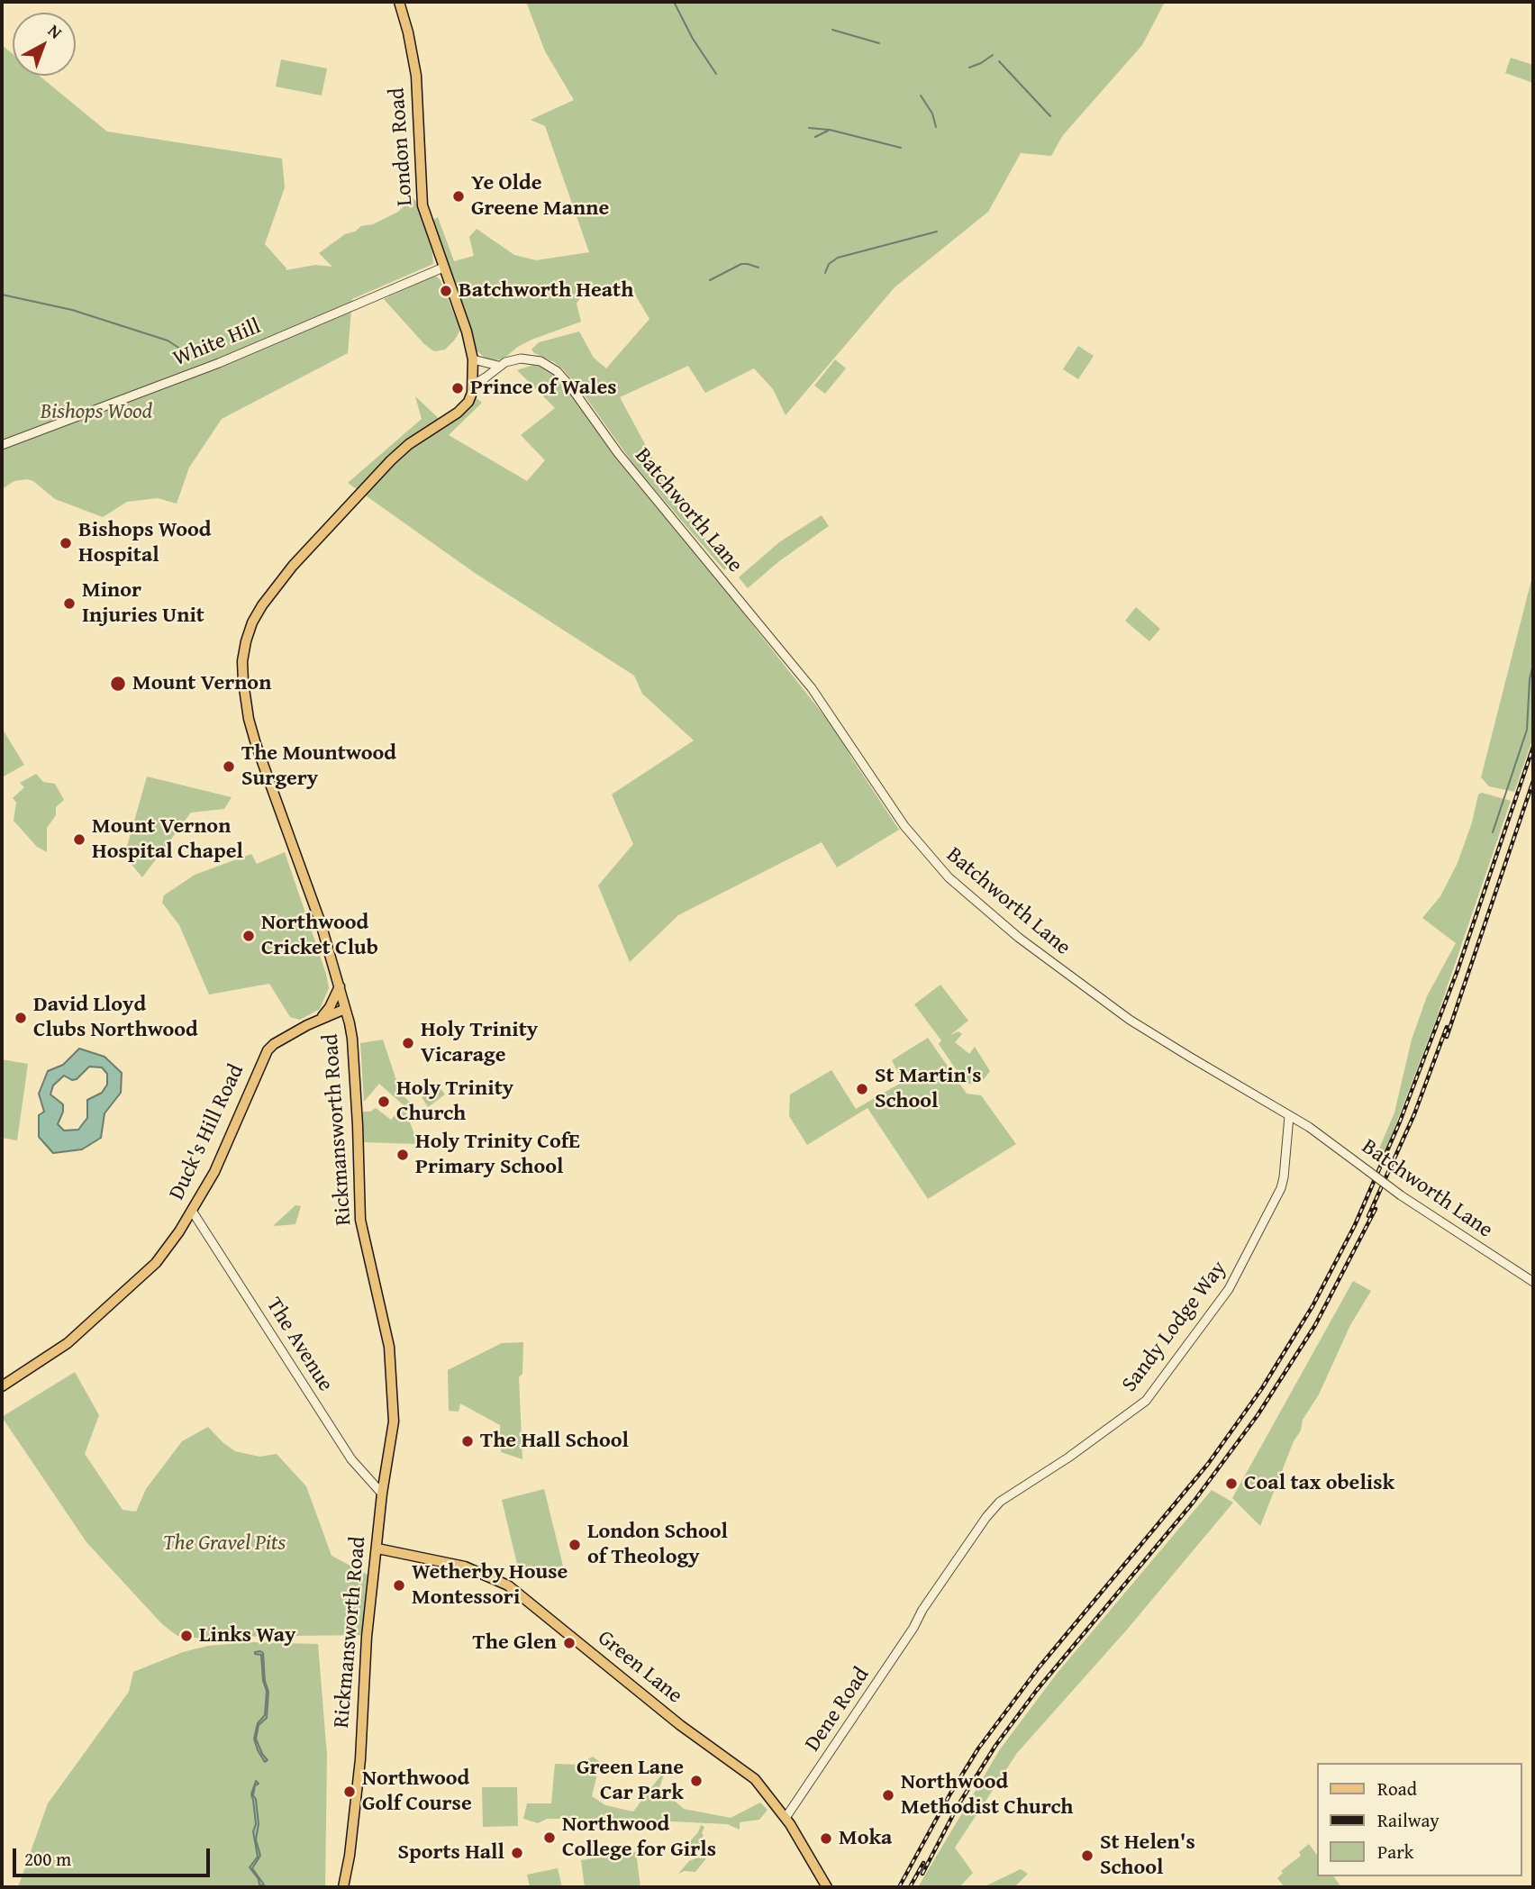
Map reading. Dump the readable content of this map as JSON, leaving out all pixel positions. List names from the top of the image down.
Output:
{
  "streets": {
    "main road": [
      "London Road",
      "Rickmansworth Road",
      "Duck's Hill Road",
      "Green Lane"
    ],
    "street": [
      "White Hill",
      "Batchworth Lane",
      "Sandy Lodge Way",
      "The Avenue",
      "Dene Road"
    ]
  },
  "crossings": [
    ["London Road", "White Hill"],
    ["London Road", "Batchworth Lane"],
    ["Batchworth Lane", "Rickmansworth Road"],
    ["Batchworth Lane", "Sandy Lodge Way"],
    ["Rickmansworth Road", "Duck's Hill Road"],
    ["Rickmansworth Road", "The Avenue"],
    ["Rickmansworth Road", "Green Lane"],
    ["Duck's Hill Road", "The Avenue"],
    ["Sandy Lodge Way", "Dene Road"],
    ["Green Lane", "Dene Road"]
  ],
  "parks": ["Bishops Wood", "The Gravel Pits"],
  "places": [
    "Ye Olde Greene Manne",
    "Batchworth Heath",
    "Prince of Wales",
    "Bishops Wood Hospital",
    "Minor Injuries Unit",
    "Mount Vernon",
    "The Mountwood Surgery",
    "Mount Vernon Hospital Chapel",
    "Northwood Cricket Club",
    "David Lloyd Clubs Northwood",
    "Holy Trinity Vicarage",
    "St Martin's School",
    "Holy Trinity Church",
    "Holy Trinity CofE Primary School",
    "The Hall School",
    "Coal tax obelisk",
    "London School of Theology",
    "Wetherby House Montessori",
    "Links Way",
    "The Glen",
    "Green Lane Car Park",
    "Northwood Golf Course",
    "Northwood Methodist Church",
    "Northwood College for Girls",
    "Moka",
    "Sports Hall",
    "St Helen's School"
  ],
  "legend": ["Road", "Railway", "Park"],
  "scale_bar": "200 m",
  "north": "top right"
}
